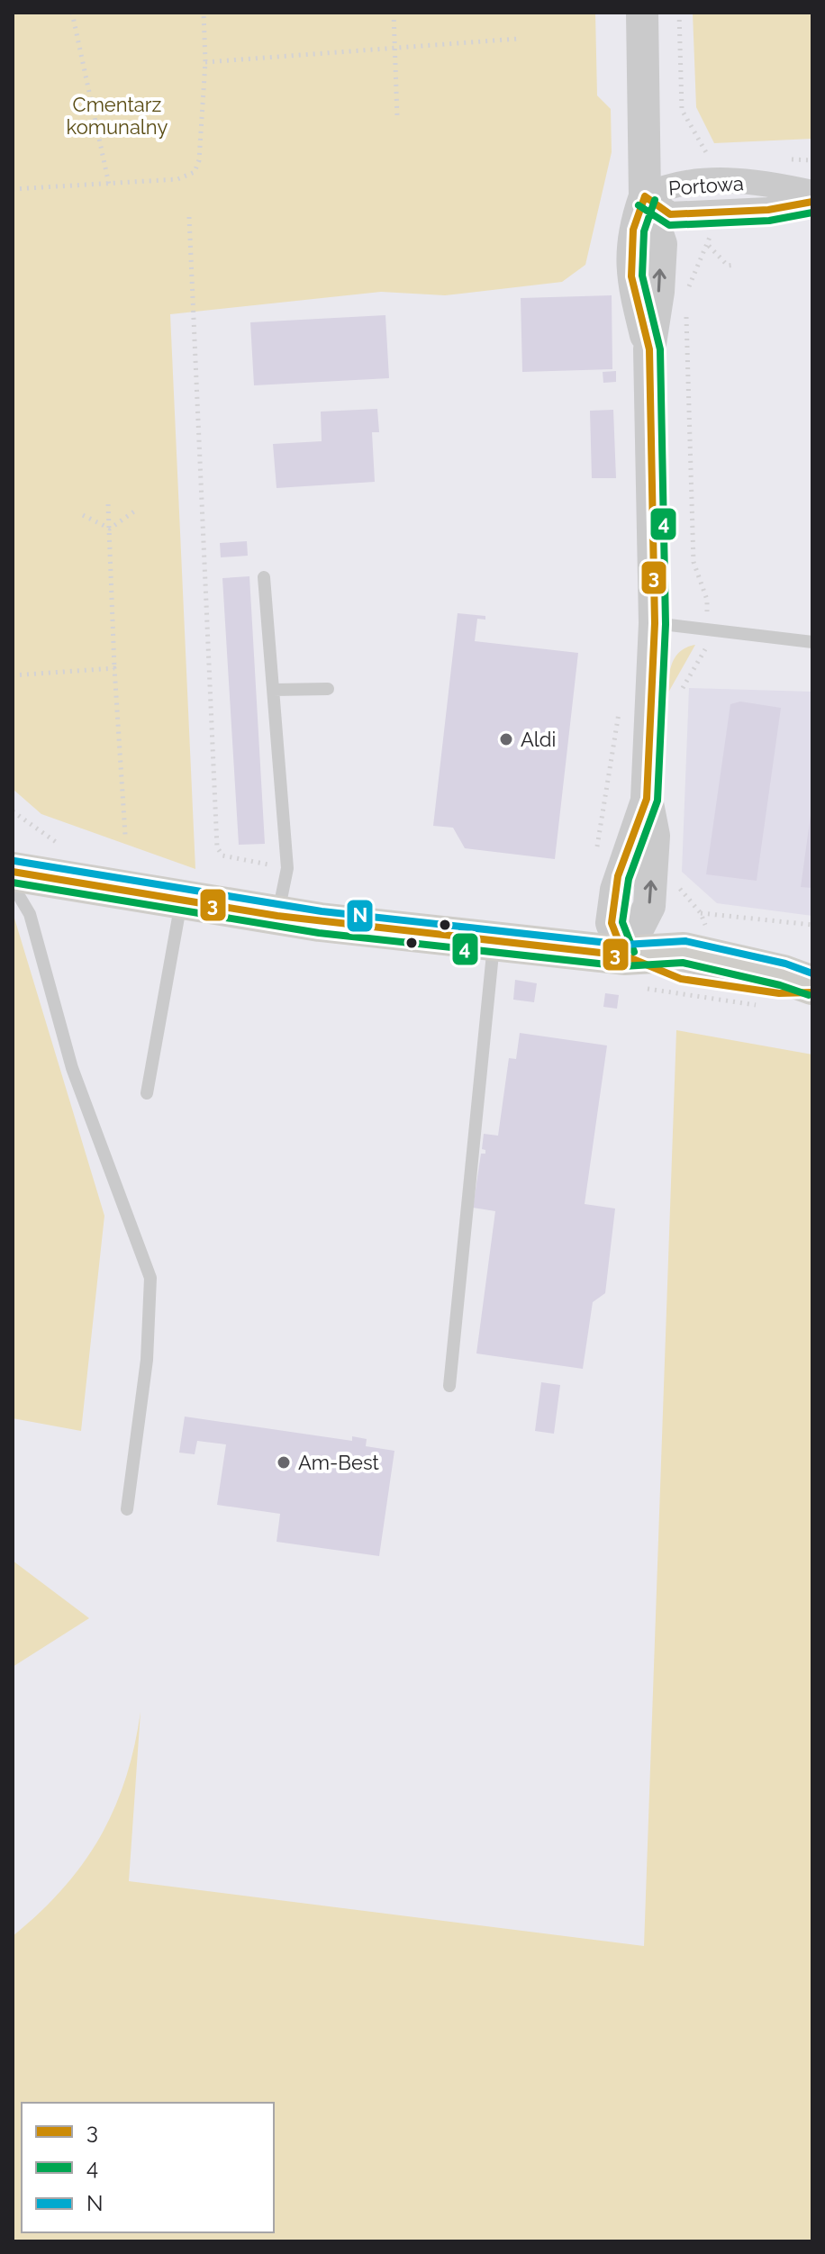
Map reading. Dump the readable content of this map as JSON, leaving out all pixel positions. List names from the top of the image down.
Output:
{
  "streets": {
    "street": ["Portowa"]
  },
  "parks": ["Cmentarz komunalny"],
  "places": ["Aldi", "Am-Best"],
  "lines": ["transit line 3", "transit line 4", "transit line N"],
  "legend": ["3", "4", "N"]
}
